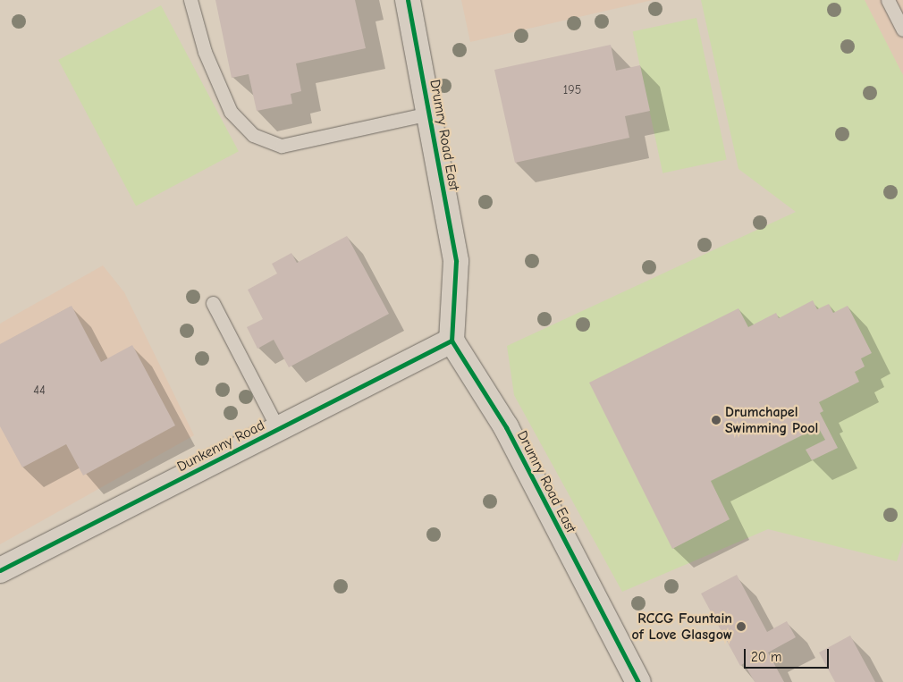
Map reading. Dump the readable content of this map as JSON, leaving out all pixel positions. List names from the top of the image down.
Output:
{
  "streets": {
    "street": ["Drumry Road East", "Dunkenny Road"]
  },
  "crossings": [
    ["Drumry Road East", "Dunkenny Road"]
  ],
  "places": ["Drumchapel Swimming Pool", "RCCG Fountain of Love Glasgow"],
  "house_numbers": ["195", "44"],
  "scale_bar": "20 m"
}
